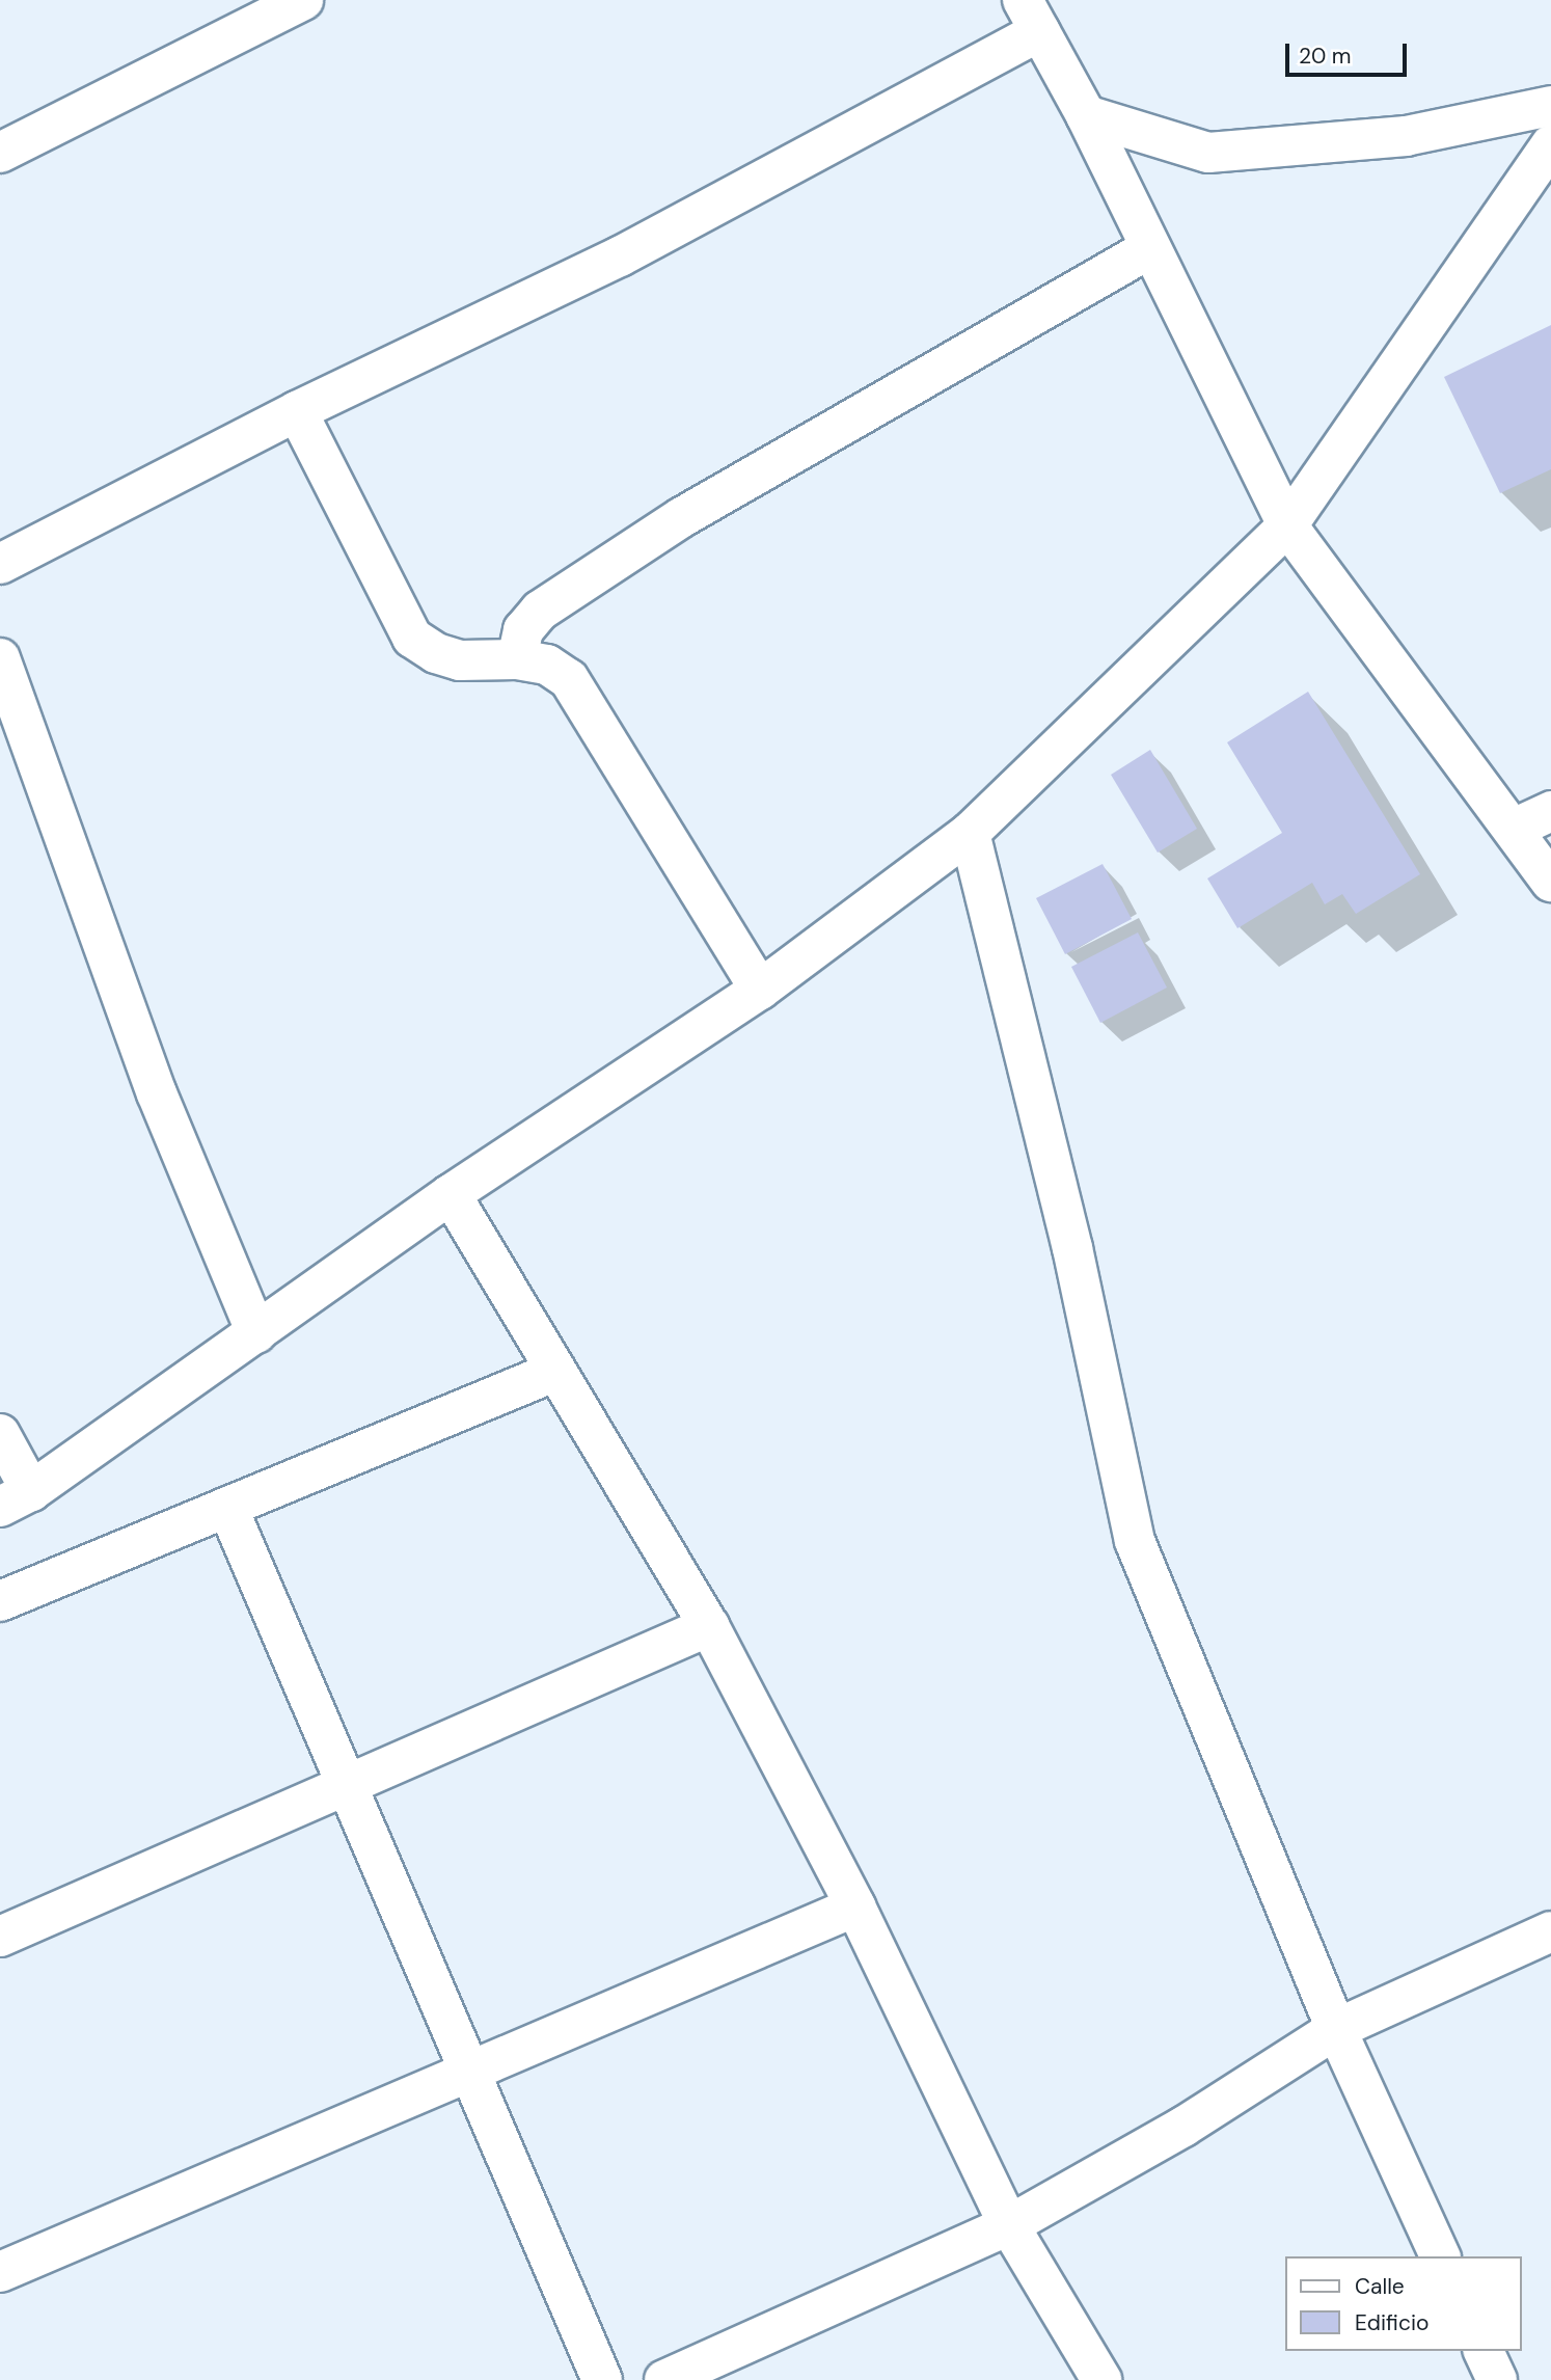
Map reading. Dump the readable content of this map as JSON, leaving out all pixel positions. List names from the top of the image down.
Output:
{
  "legend": ["Calle", "Edificio"],
  "scale_bar": "20 m"
}
